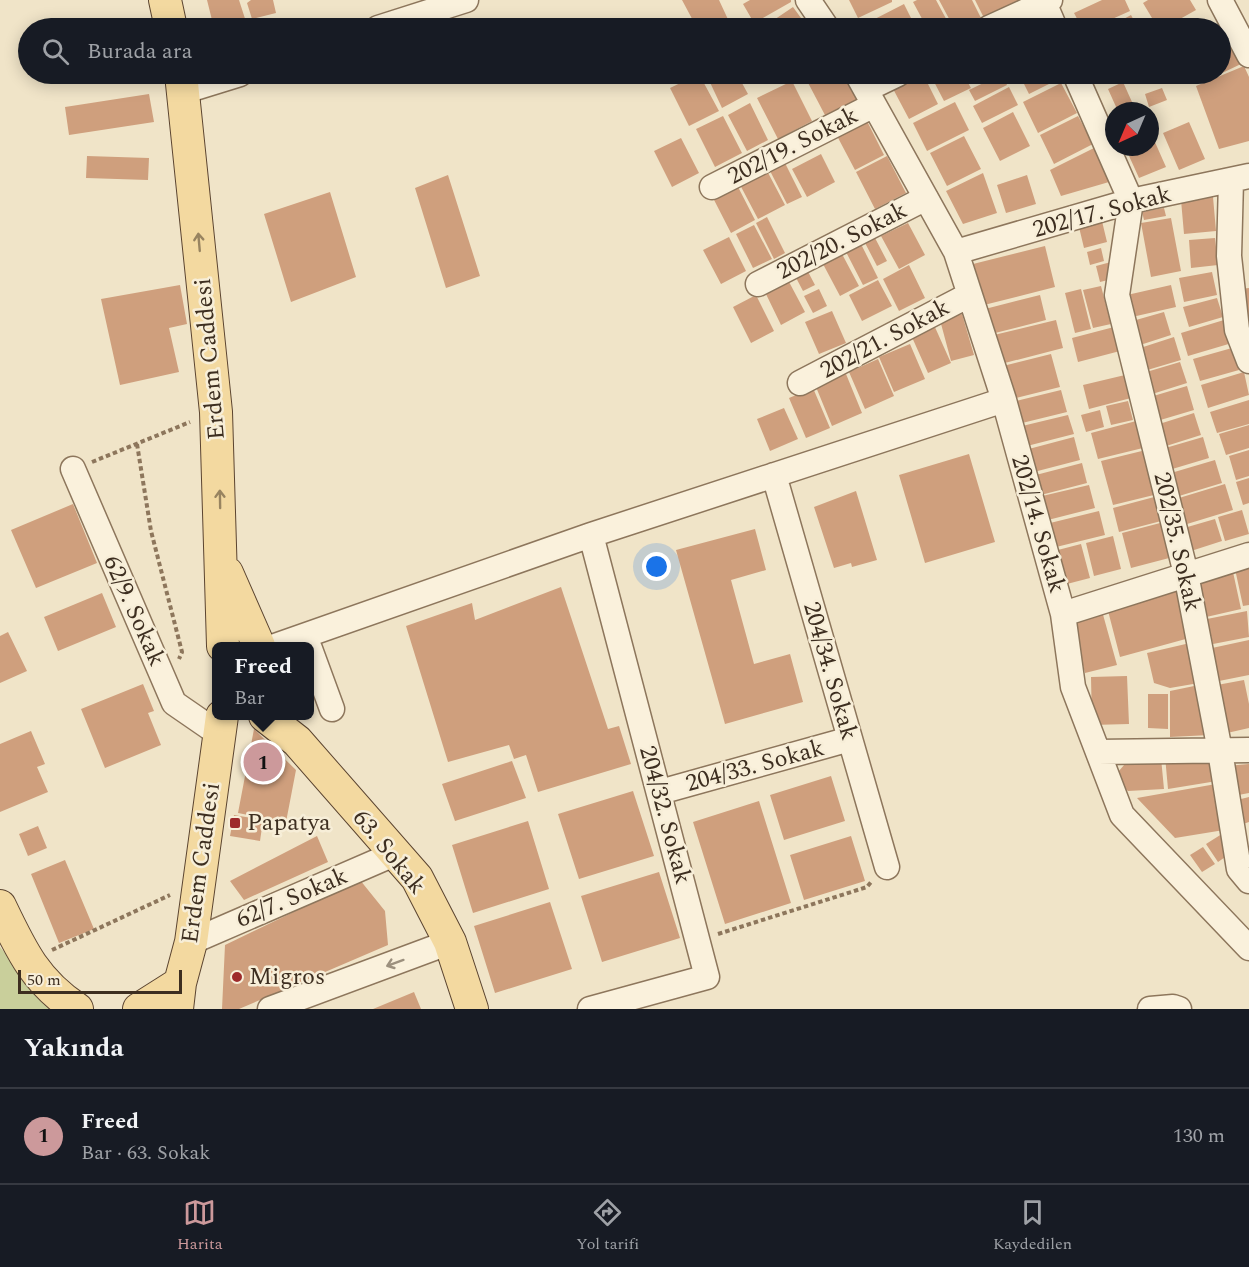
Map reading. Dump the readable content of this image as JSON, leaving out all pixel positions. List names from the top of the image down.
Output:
{
  "streets": {
    "main road": ["Erdem Caddesi", "63. Sokak"],
    "street": [
      "202/19. Sokak",
      "202/17. Sokak",
      "202/20. Sokak",
      "202/21. Sokak",
      "202/14. Sokak",
      "202/35. Sokak",
      "62/9. Sokak",
      "204/34. Sokak",
      "204/33. Sokak",
      "204/32. Sokak",
      "62/7. Sokak"
    ]
  },
  "crossings": [
    ["202/19. Sokak", "202/14. Sokak"],
    ["202/17. Sokak", "202/14. Sokak"],
    ["202/17. Sokak", "202/35. Sokak"],
    ["202/20. Sokak", "202/14. Sokak"],
    ["202/21. Sokak", "202/14. Sokak"],
    ["Erdem Caddesi", "62/9. Sokak"],
    ["Erdem Caddesi", "62/7. Sokak"],
    ["204/34. Sokak", "204/33. Sokak"],
    ["204/33. Sokak", "204/32. Sokak"],
    ["63. Sokak", "62/7. Sokak"]
  ],
  "one_way": ["Erdem Caddesi"],
  "places": {
    "transit": ["Papatya"],
    "other": ["Migros"]
  },
  "scale_bar": "50 m",
  "north": "bottom left",
  "page": {
    "search": "Burada ara",
    "popup": ["Freed", "Bar"],
    "pins": "1",
    "scale": "50 m",
    "heading": "Yakında",
    "list": [
      {
        "mark": "1",
        "name": "Freed",
        "note": "Bar · 63. Sokak",
        "value": "130 m"
      }
    ],
    "nav": ["Harita", "Yol tarifi", "Kaydedilen"]
  }
}
